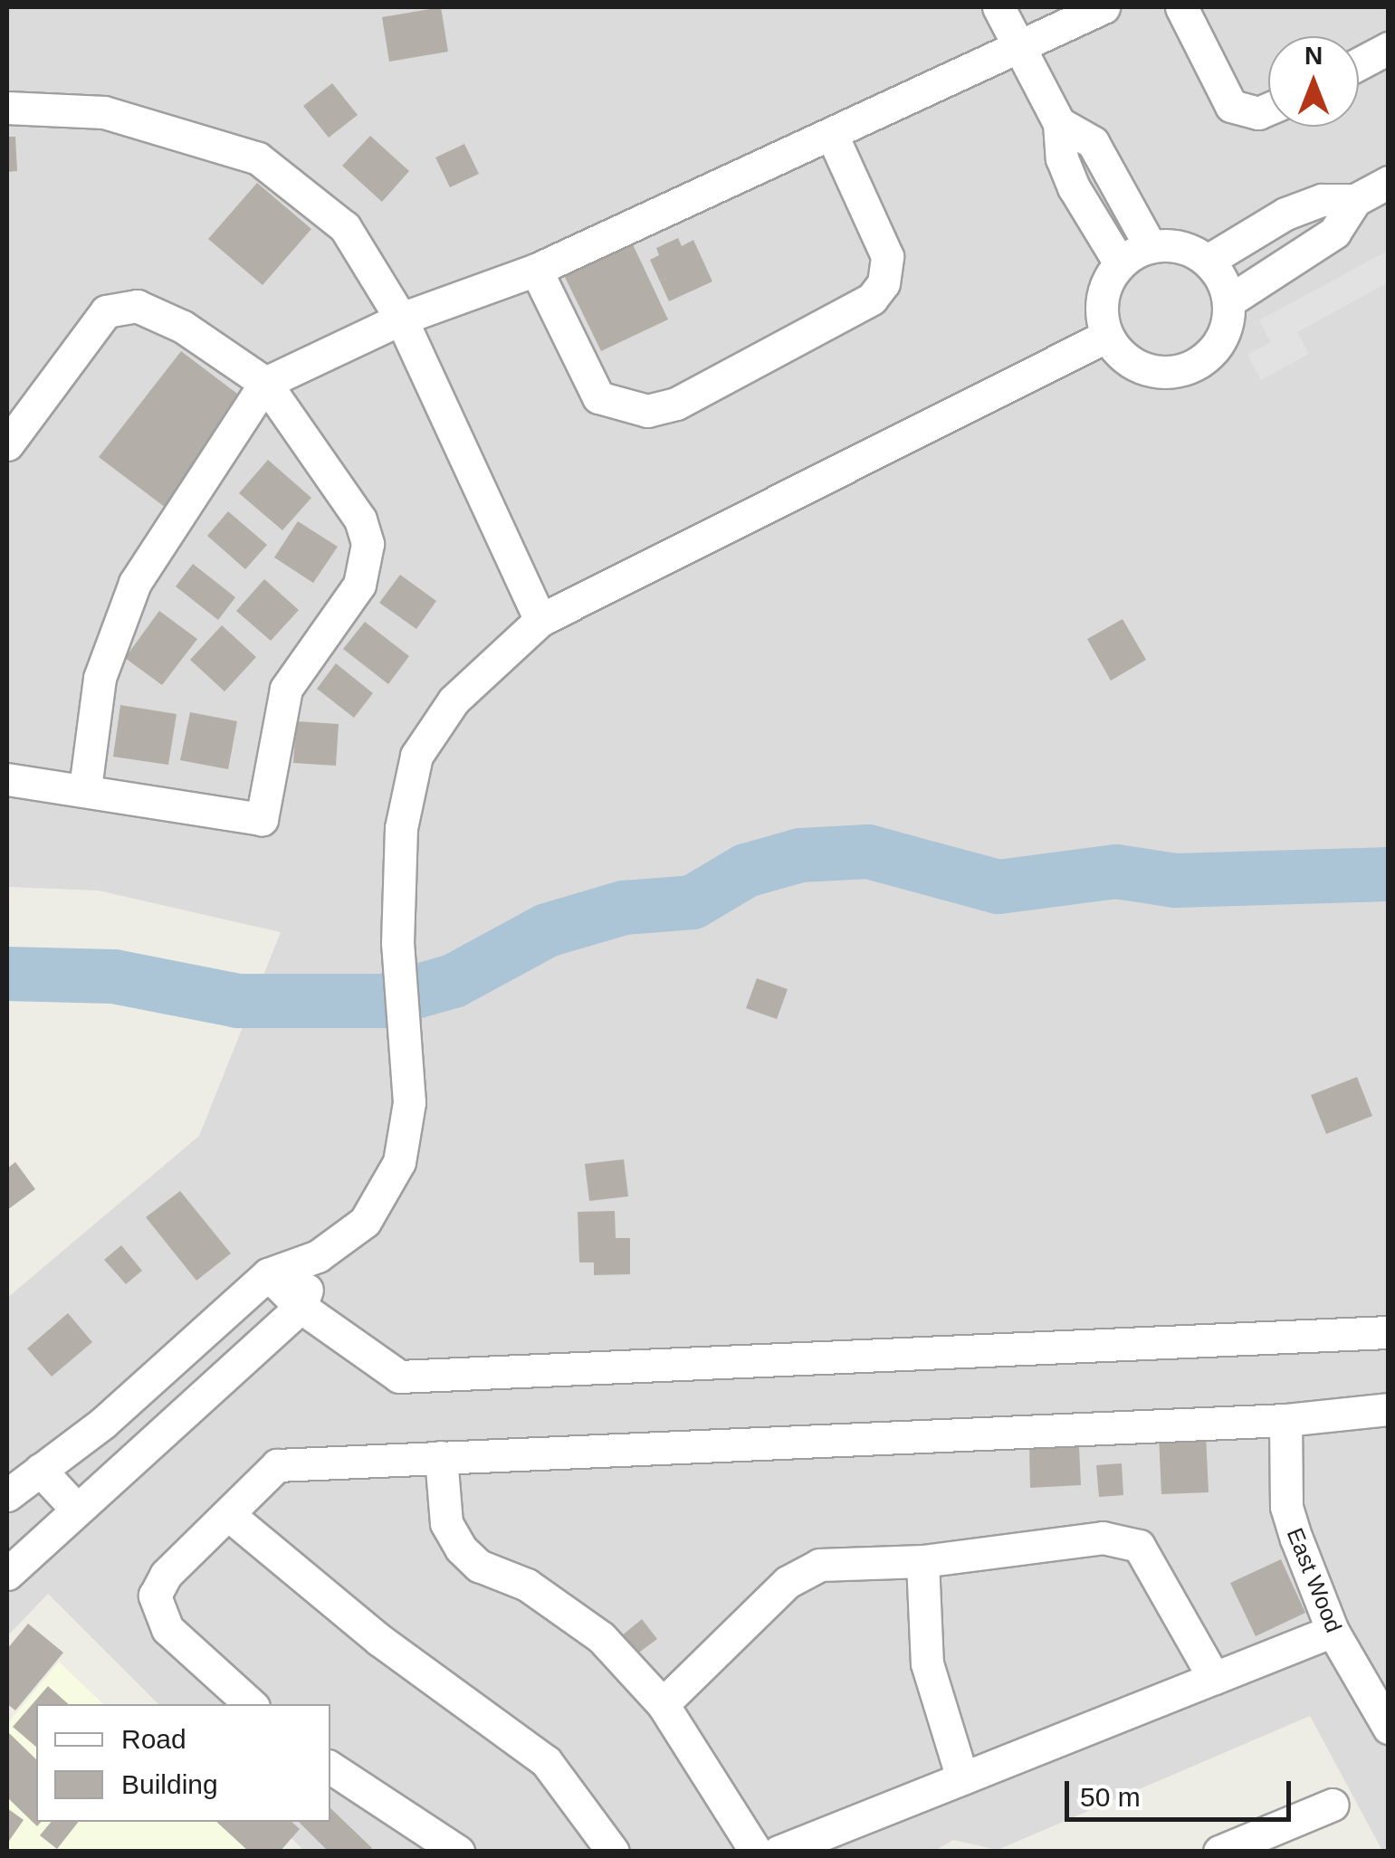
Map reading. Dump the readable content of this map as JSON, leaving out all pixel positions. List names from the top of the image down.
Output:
{
  "streets": {
    "street": ["East Wood"]
  },
  "legend": ["Road", "Building"],
  "scale_bar": "50 m",
  "north": "top"
}
